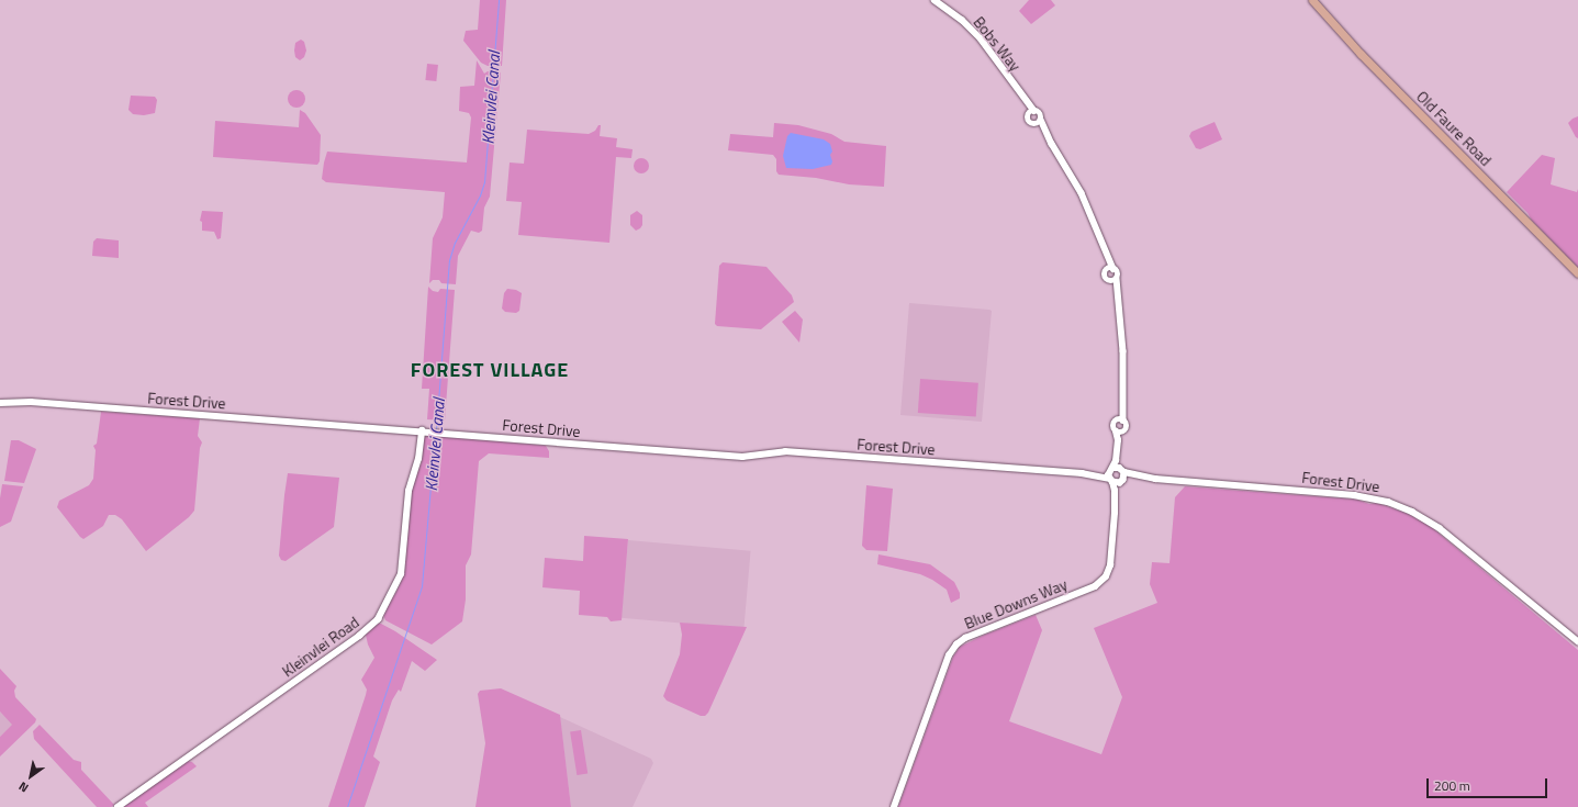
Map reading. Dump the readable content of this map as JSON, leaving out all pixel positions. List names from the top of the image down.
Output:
{
  "streets": {
    "main road": ["Old Faure Road"],
    "street": [
      "Bobs Way",
      "Forest Drive",
      "Blue Downs Way",
      "Kleinvlei Road"
    ]
  },
  "crossings": [
    ["Forest Drive", "Blue Downs Way"],
    ["Forest Drive", "Kleinvlei Road"]
  ],
  "districts": ["FOREST VILLAGE"],
  "water": ["Kleinvlei Canal"],
  "scale_bar": "200 m",
  "north": "bottom left"
}
